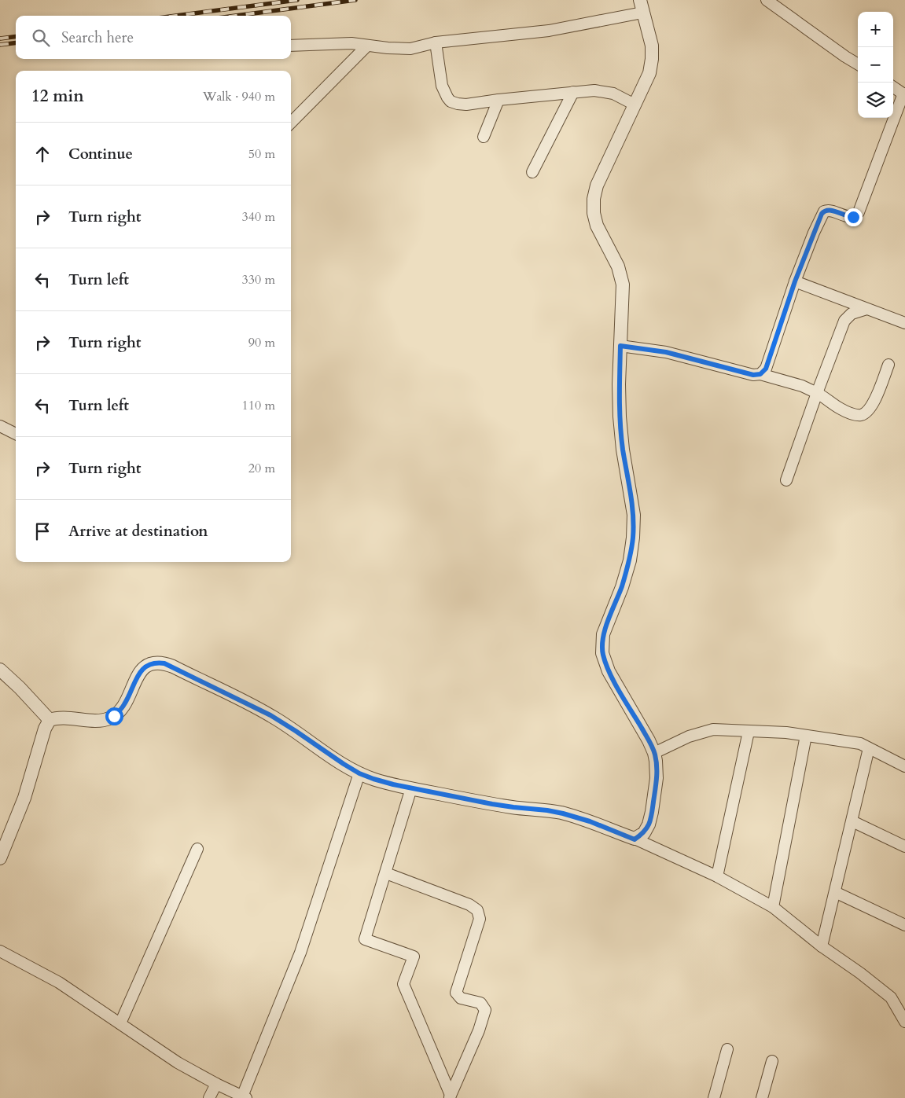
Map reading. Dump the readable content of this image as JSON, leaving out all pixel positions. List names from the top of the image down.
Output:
{
  "page": {
    "map_buttons": ["+", "−"],
    "search": "Search here",
    "heading": ["12 min", "Walk · 940 m"],
    "list": [
      ["Continue", "50 m"],
      ["Turn right", "340 m"],
      ["Turn left", "330 m"],
      ["Turn right", "90 m"],
      ["Turn left", "110 m"],
      ["Turn right", "20 m"],
      "Arrive at destination"
    ]
  }
}
